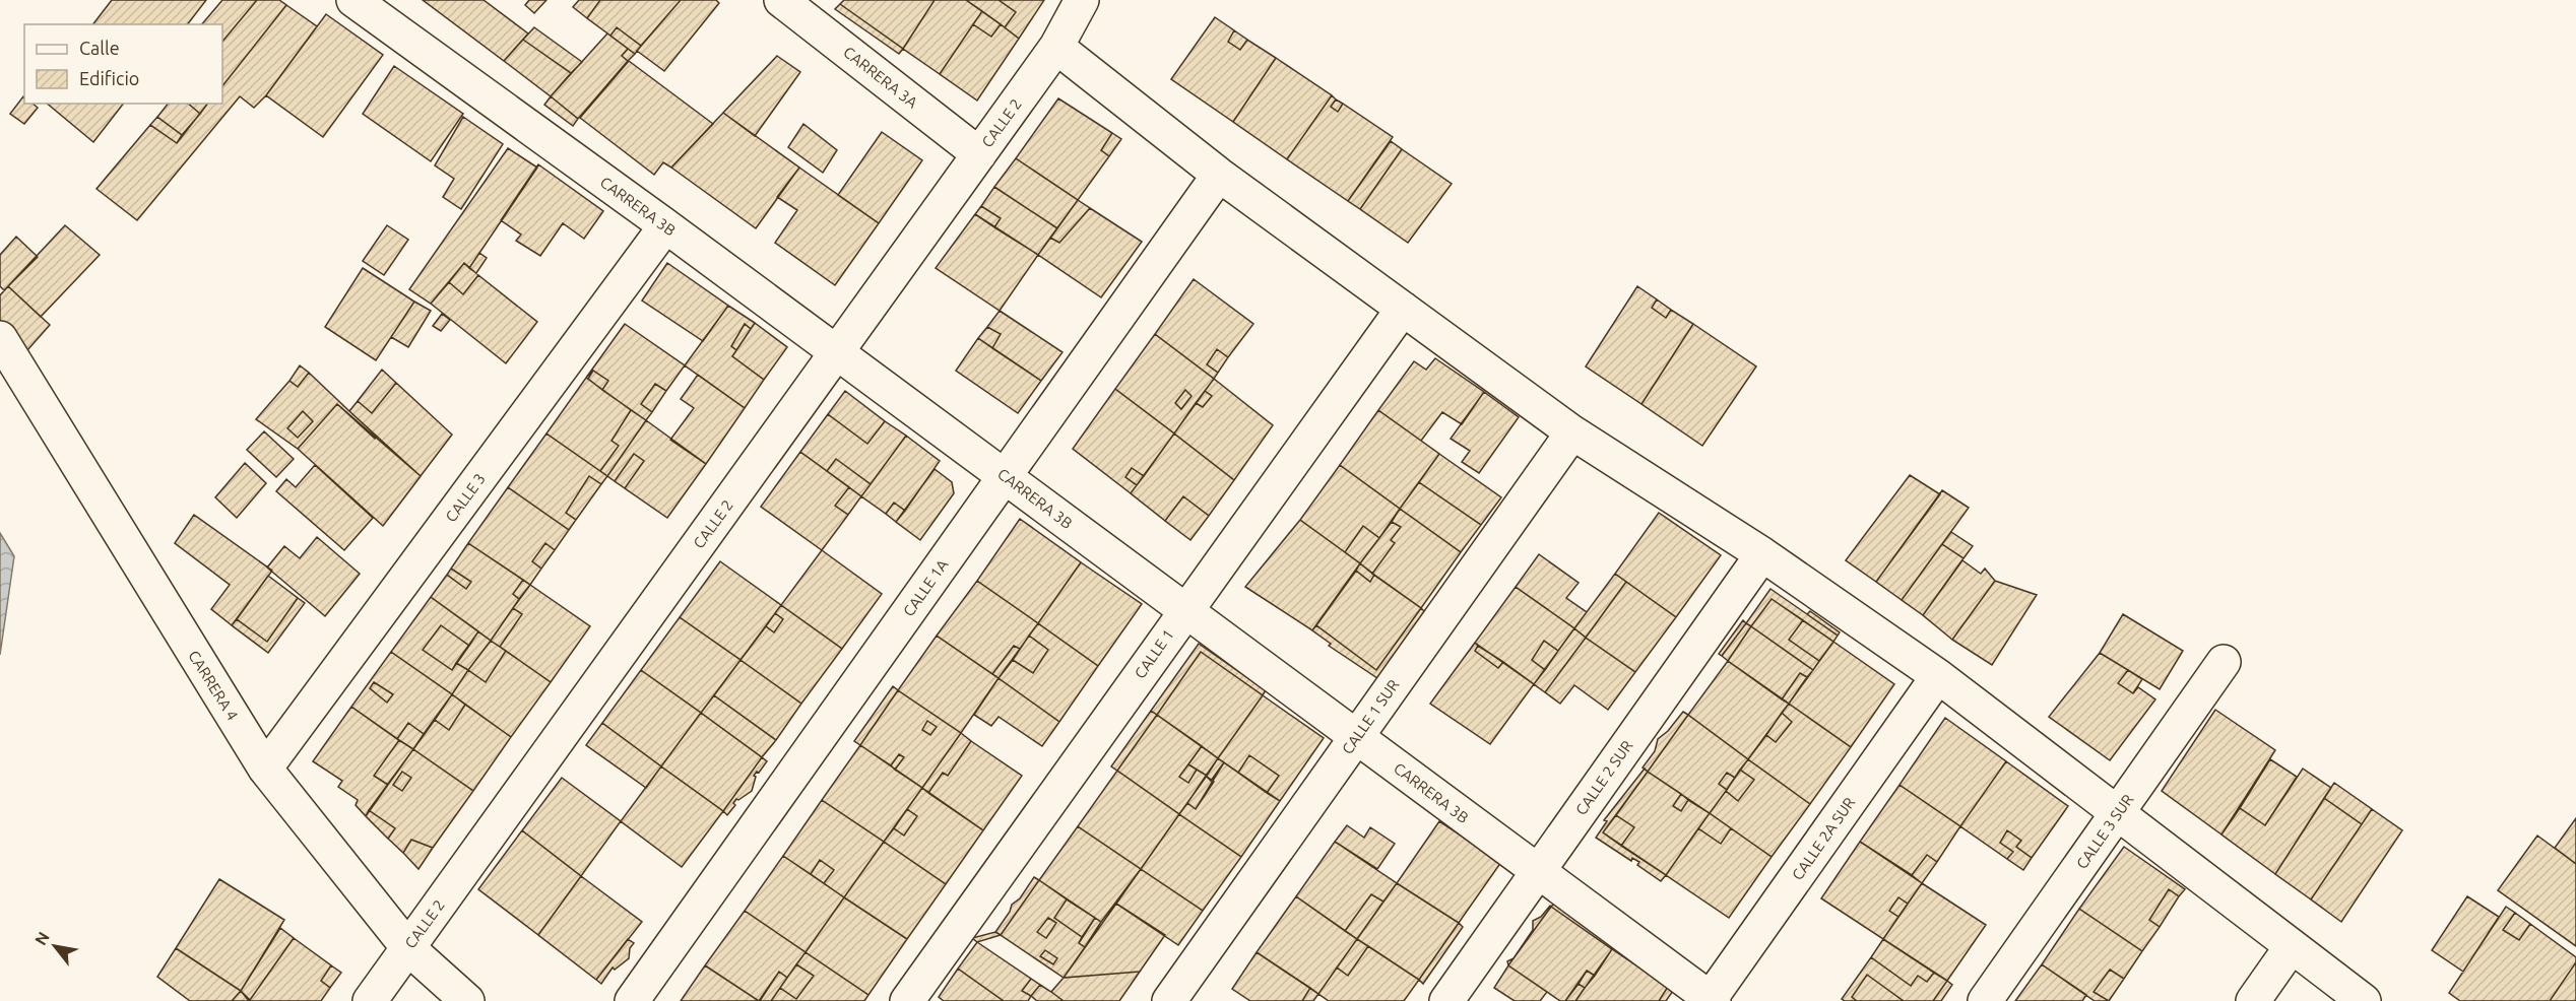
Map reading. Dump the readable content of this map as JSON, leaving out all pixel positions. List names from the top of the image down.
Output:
{
  "streets": {
    "street": [
      "CARRERA 3A",
      "CALLE 2",
      "CARRERA 3B",
      "CALLE 3",
      "CALLE 1A",
      "CALLE 1",
      "CARRERA 4",
      "CALLE 1 SUR",
      "CALLE 2 SUR",
      "CALLE 3 SUR",
      "CALLE 2A SUR"
    ]
  },
  "crossings": [
    ["CARRERA 3A", "CALLE 2"],
    ["CALLE 2", "CARRERA 3B"],
    ["CALLE 2", "CARRERA 4"],
    ["CARRERA 3B", "CALLE 3"],
    ["CARRERA 3B", "CALLE 1A"],
    ["CARRERA 3B", "CALLE 1"],
    ["CARRERA 3B", "CALLE 1 SUR"],
    ["CARRERA 3B", "CALLE 2 SUR"],
    ["CARRERA 3B", "CALLE 2A SUR"],
    ["CALLE 3", "CARRERA 4"]
  ],
  "legend": ["Calle", "Edificio"],
  "north": "top left"
}
